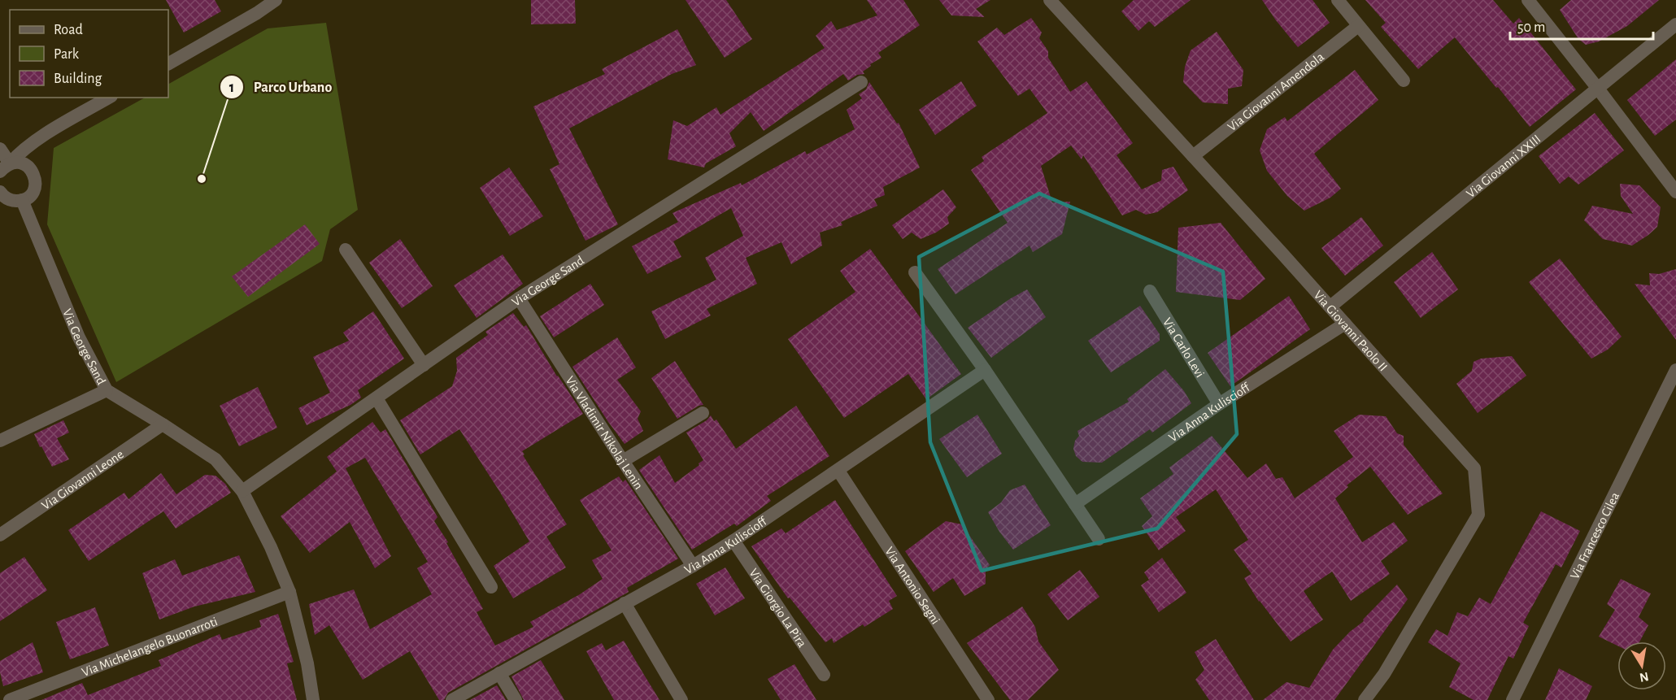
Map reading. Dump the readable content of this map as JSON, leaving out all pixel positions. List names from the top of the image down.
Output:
{
  "streets": {
    "street": [
      "Via Giovanni Amendola",
      "Via Giovanni XXIII",
      "Via George Sand",
      "Via Giovanni Paolo II",
      "Via Carlo Levi",
      "Via Anna Kuliscioff",
      "Via Vladimir Nikolaj Lenin",
      "Via Giovanni Leone",
      "Via Francesco Cilea",
      "Via Antonio Segni",
      "Via Giorgio La Pira",
      "Via Michelangelo Buonarroti"
    ]
  },
  "crossings": [
    ["Via Giovanni Amendola", "Via Giovanni Paolo II"],
    ["Via Giovanni XXIII", "Via Giovanni Paolo II"],
    ["Via George Sand", "Via Vladimir Nikolaj Lenin"],
    ["Via George Sand", "Via Giovanni Leone"],
    ["Via George Sand", "Via Michelangelo Buonarroti"],
    ["Via Giovanni Paolo II", "Via Anna Kuliscioff"],
    ["Via Carlo Levi", "Via Anna Kuliscioff"],
    ["Via Anna Kuliscioff", "Via Vladimir Nikolaj Lenin"],
    ["Via Anna Kuliscioff", "Via Antonio Segni"],
    ["Via Anna Kuliscioff", "Via Giorgio La Pira"]
  ],
  "places": ["Parco Urbano"],
  "legend": ["Road", "Park", "Building"],
  "scale_bar": "50 m",
  "north": "bottom"
}
